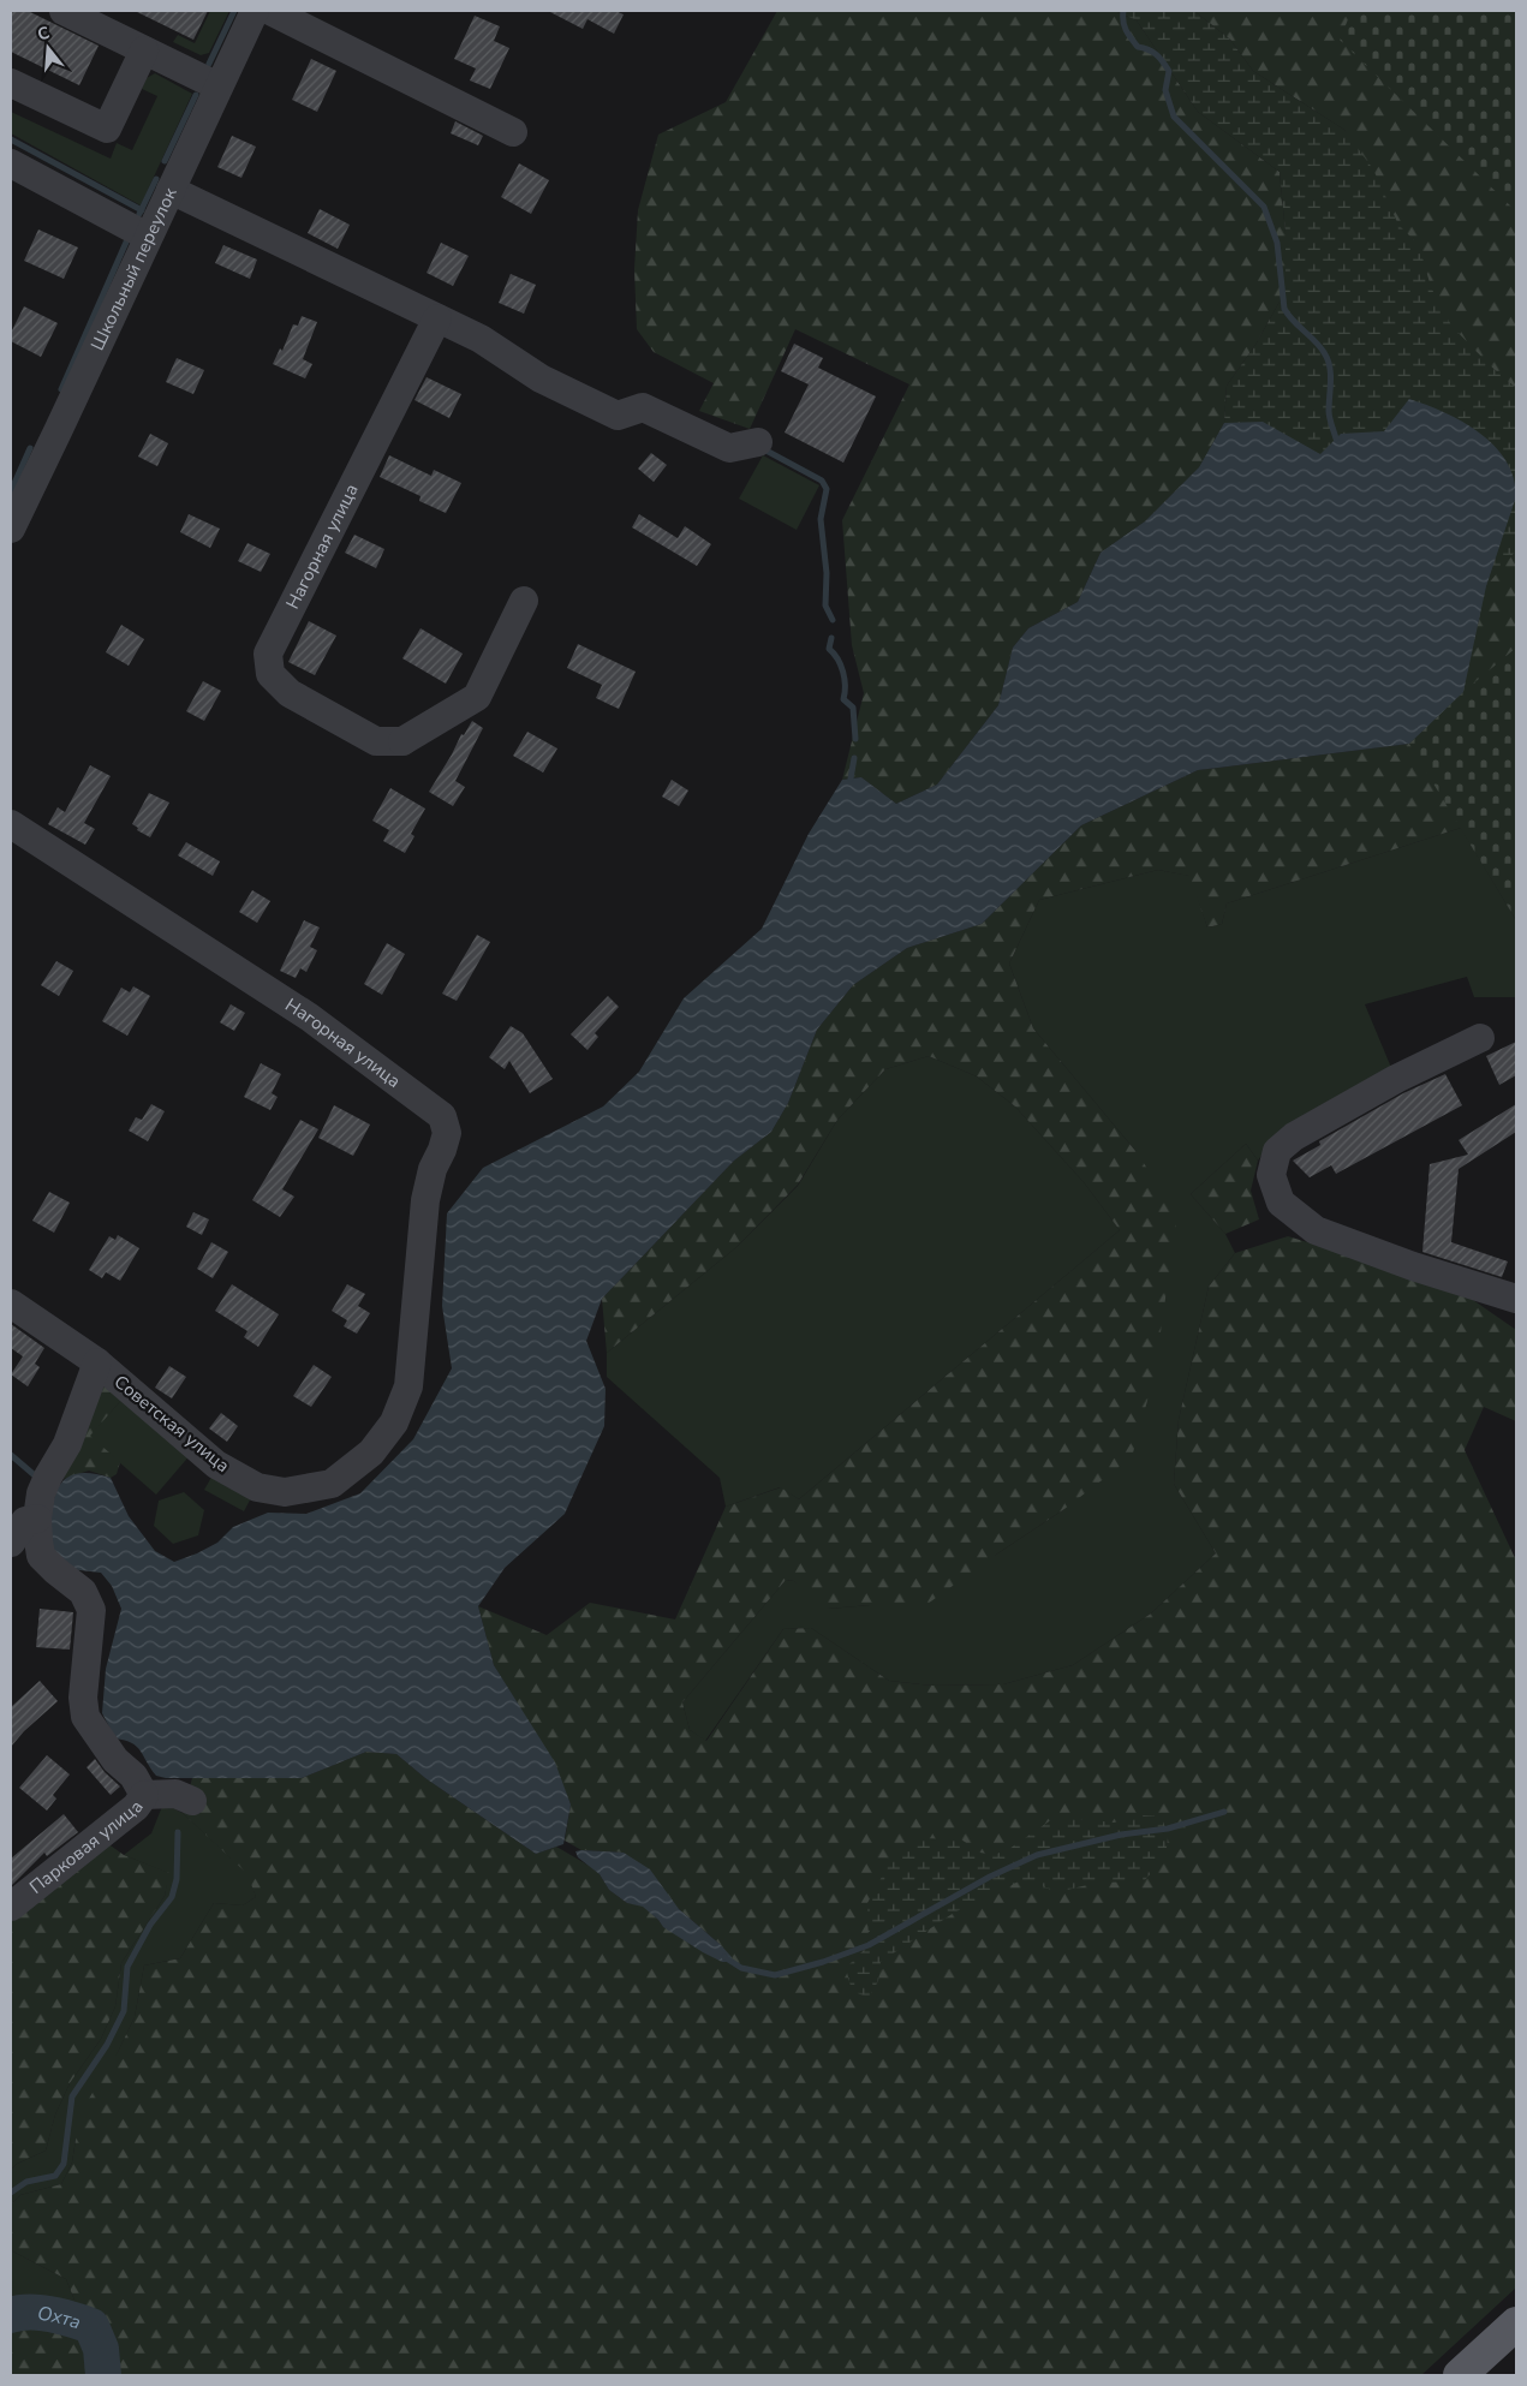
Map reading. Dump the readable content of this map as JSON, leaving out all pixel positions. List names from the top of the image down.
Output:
{
  "streets": {
    "street": [
      "Школьный переулок",
      "Нагорная улица",
      "Советская улица",
      "Парковая улица"
    ]
  },
  "crossings": [
    ["Нагорная улица", "Советская улица"],
    ["Советская улица", "Парковая улица"]
  ],
  "water": ["Охта"],
  "north": "top"
}
